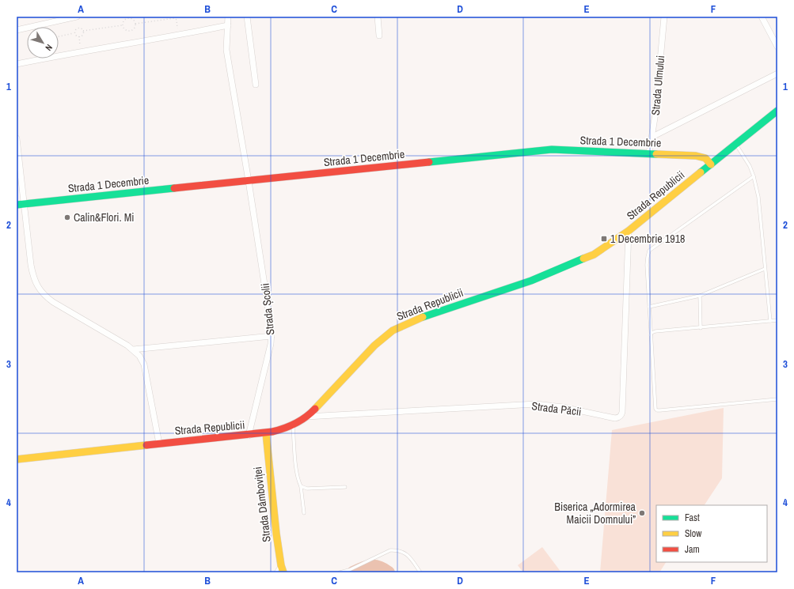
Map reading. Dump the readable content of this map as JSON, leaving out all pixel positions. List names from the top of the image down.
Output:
{
  "streets": {
    "main road": ["Strada 1 Decembrie", "Strada Republicii", "Strada Dâmboviței"],
    "street": ["Strada Ulmului", "Strada Școlii", "Strada Păcii"]
  },
  "crossings": [
    ["Strada Ulmului", "Strada 1 Decembrie"],
    ["Strada 1 Decembrie", "Strada Republicii"],
    ["Strada 1 Decembrie", "Strada Școlii"],
    ["Strada Republicii", "Strada Școlii"],
    ["Strada Republicii", "Strada Păcii"],
    ["Strada Republicii", "Strada Dâmboviței"]
  ],
  "places": {
    "other": ["Calin&Flori. Mi", "Biserica „Adormirea Maicii Domnului”"],
    "transit": ["1 Decembrie 1918"]
  },
  "legend": ["Fast", "Slow", "Jam"],
  "north": "bottom right",
  "grid": {
    "columns": [
      "A",
      "B",
      "C",
      "D",
      "E",
      "F"
    ],
    "rows": [
      "1",
      "2",
      "3",
      "4"
    ]
  }
}
